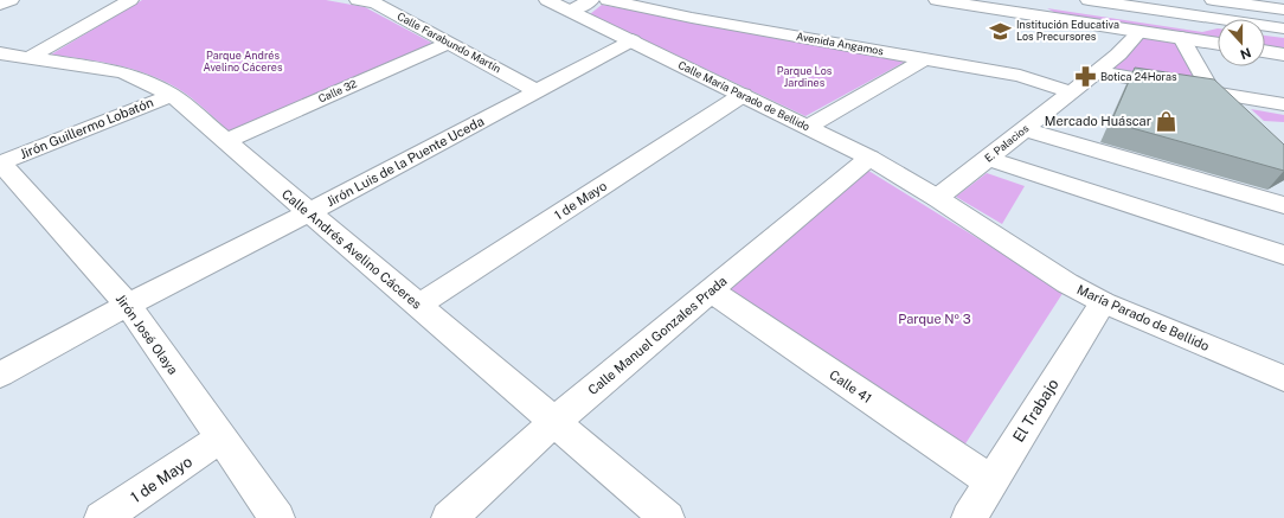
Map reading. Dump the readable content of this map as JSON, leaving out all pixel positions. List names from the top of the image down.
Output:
{
  "streets": {
    "main road": [
      "Calle Farabundo Martín",
      "Avenida Angamos",
      "Calle 32",
      "Calle María Parado de Bellido",
      "Jirón Guillermo Lobatón",
      "E. Palacios",
      "Jirón Luis de la Puente Uceda",
      "1 de Mayo",
      "Calle Andrés Avelino Cáceres",
      "María Parado de Bellido",
      "Jirón José Olaya",
      "Calle Manuel Gonzales Prada",
      "Calle 41",
      "El Trabajo"
    ]
  },
  "crossings": [
    ["Calle Farabundo Martín", "Calle 32"],
    ["Calle Farabundo Martín", "Jirón Luis de la Puente Uceda"],
    ["Avenida Angamos", "E. Palacios"],
    ["Calle 32", "Calle Andrés Avelino Cáceres"],
    ["Calle María Parado de Bellido", "E. Palacios"],
    ["Calle María Parado de Bellido", "Jirón Luis de la Puente Uceda"],
    ["Calle María Parado de Bellido", "1 de Mayo"],
    ["Calle María Parado de Bellido", "María Parado de Bellido"],
    ["Calle María Parado de Bellido", "Calle Manuel Gonzales Prada"],
    ["Jirón Guillermo Lobatón", "Calle Andrés Avelino Cáceres"],
    ["Jirón Guillermo Lobatón", "Jirón José Olaya"],
    ["E. Palacios", "María Parado de Bellido"],
    ["Jirón Luis de la Puente Uceda", "Calle Andrés Avelino Cáceres"],
    ["Jirón Luis de la Puente Uceda", "Jirón José Olaya"],
    ["1 de Mayo", "Calle Andrés Avelino Cáceres"],
    ["1 de Mayo", "Jirón José Olaya"],
    ["Calle Andrés Avelino Cáceres", "Calle Manuel Gonzales Prada"],
    ["María Parado de Bellido", "El Trabajo"],
    ["Calle Manuel Gonzales Prada", "Calle 41"],
    ["Calle 41", "El Trabajo"]
  ],
  "parks": ["Parque Andrés Avelino Cáceres", "Parque Los Jardines", "Parque Nº 3"],
  "places": {
    "school or university": ["Institución Educativa Los Precursores"],
    "pharmacy": ["Botica 24Horas"],
    "shop": ["Mercado Huáscar"]
  },
  "north": "bottom"
}
